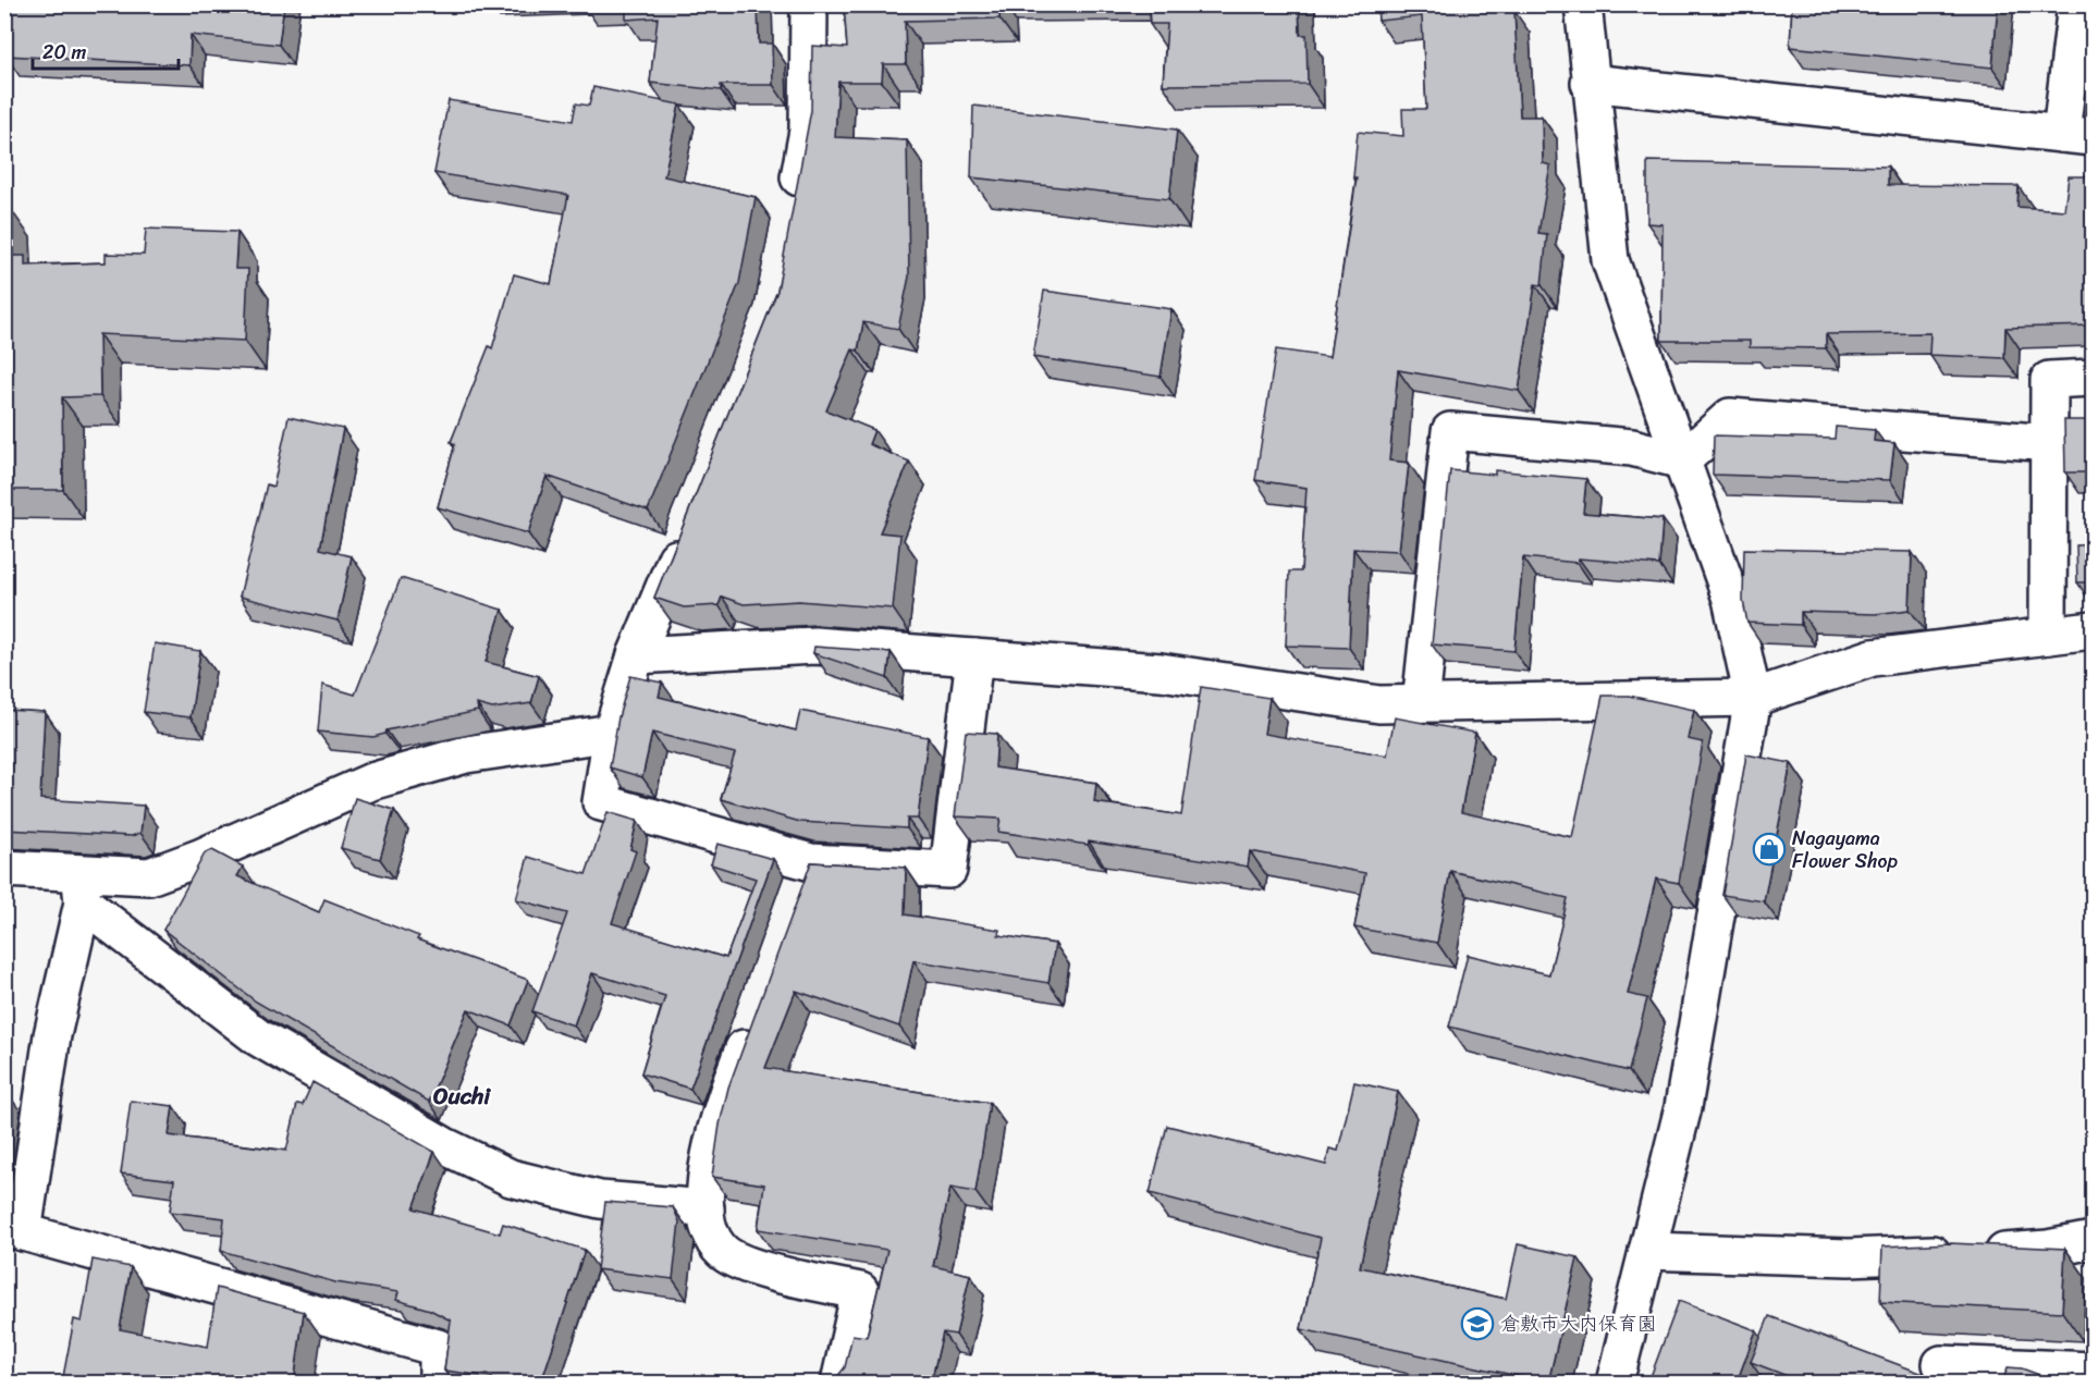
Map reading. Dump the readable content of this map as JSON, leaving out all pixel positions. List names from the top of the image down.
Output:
{
  "districts": ["Ouchi"],
  "places": {
    "shop": ["Nagayama Flower Shop"],
    "school or university": ["倉敷市大内保育園"]
  },
  "scale_bar": "20 m"
}
